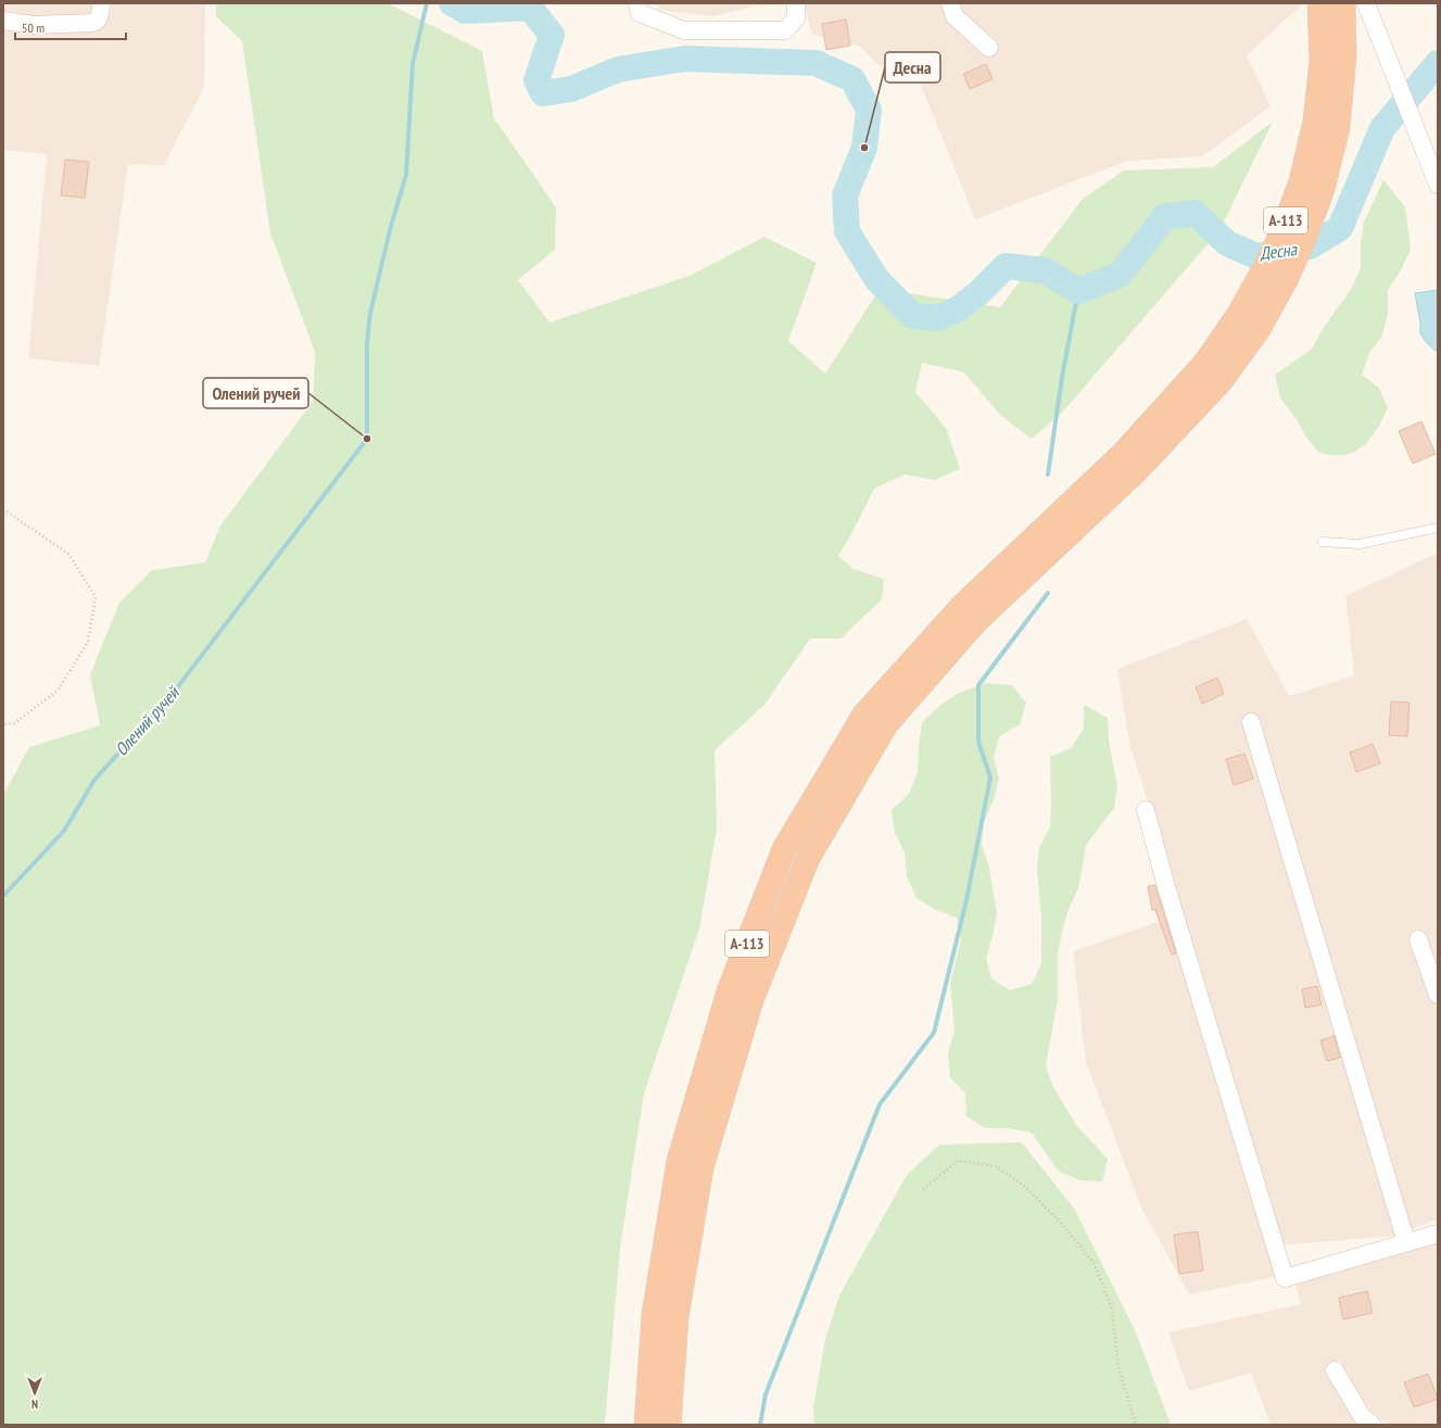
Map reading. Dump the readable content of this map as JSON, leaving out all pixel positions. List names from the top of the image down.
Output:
{
  "streets": {
    "highway": ["А-113"]
  },
  "water": ["Десна", "Олений ручей"],
  "places": ["Десна", "Олений ручей"],
  "scale_bar": "50 m",
  "north": "bottom"
}
